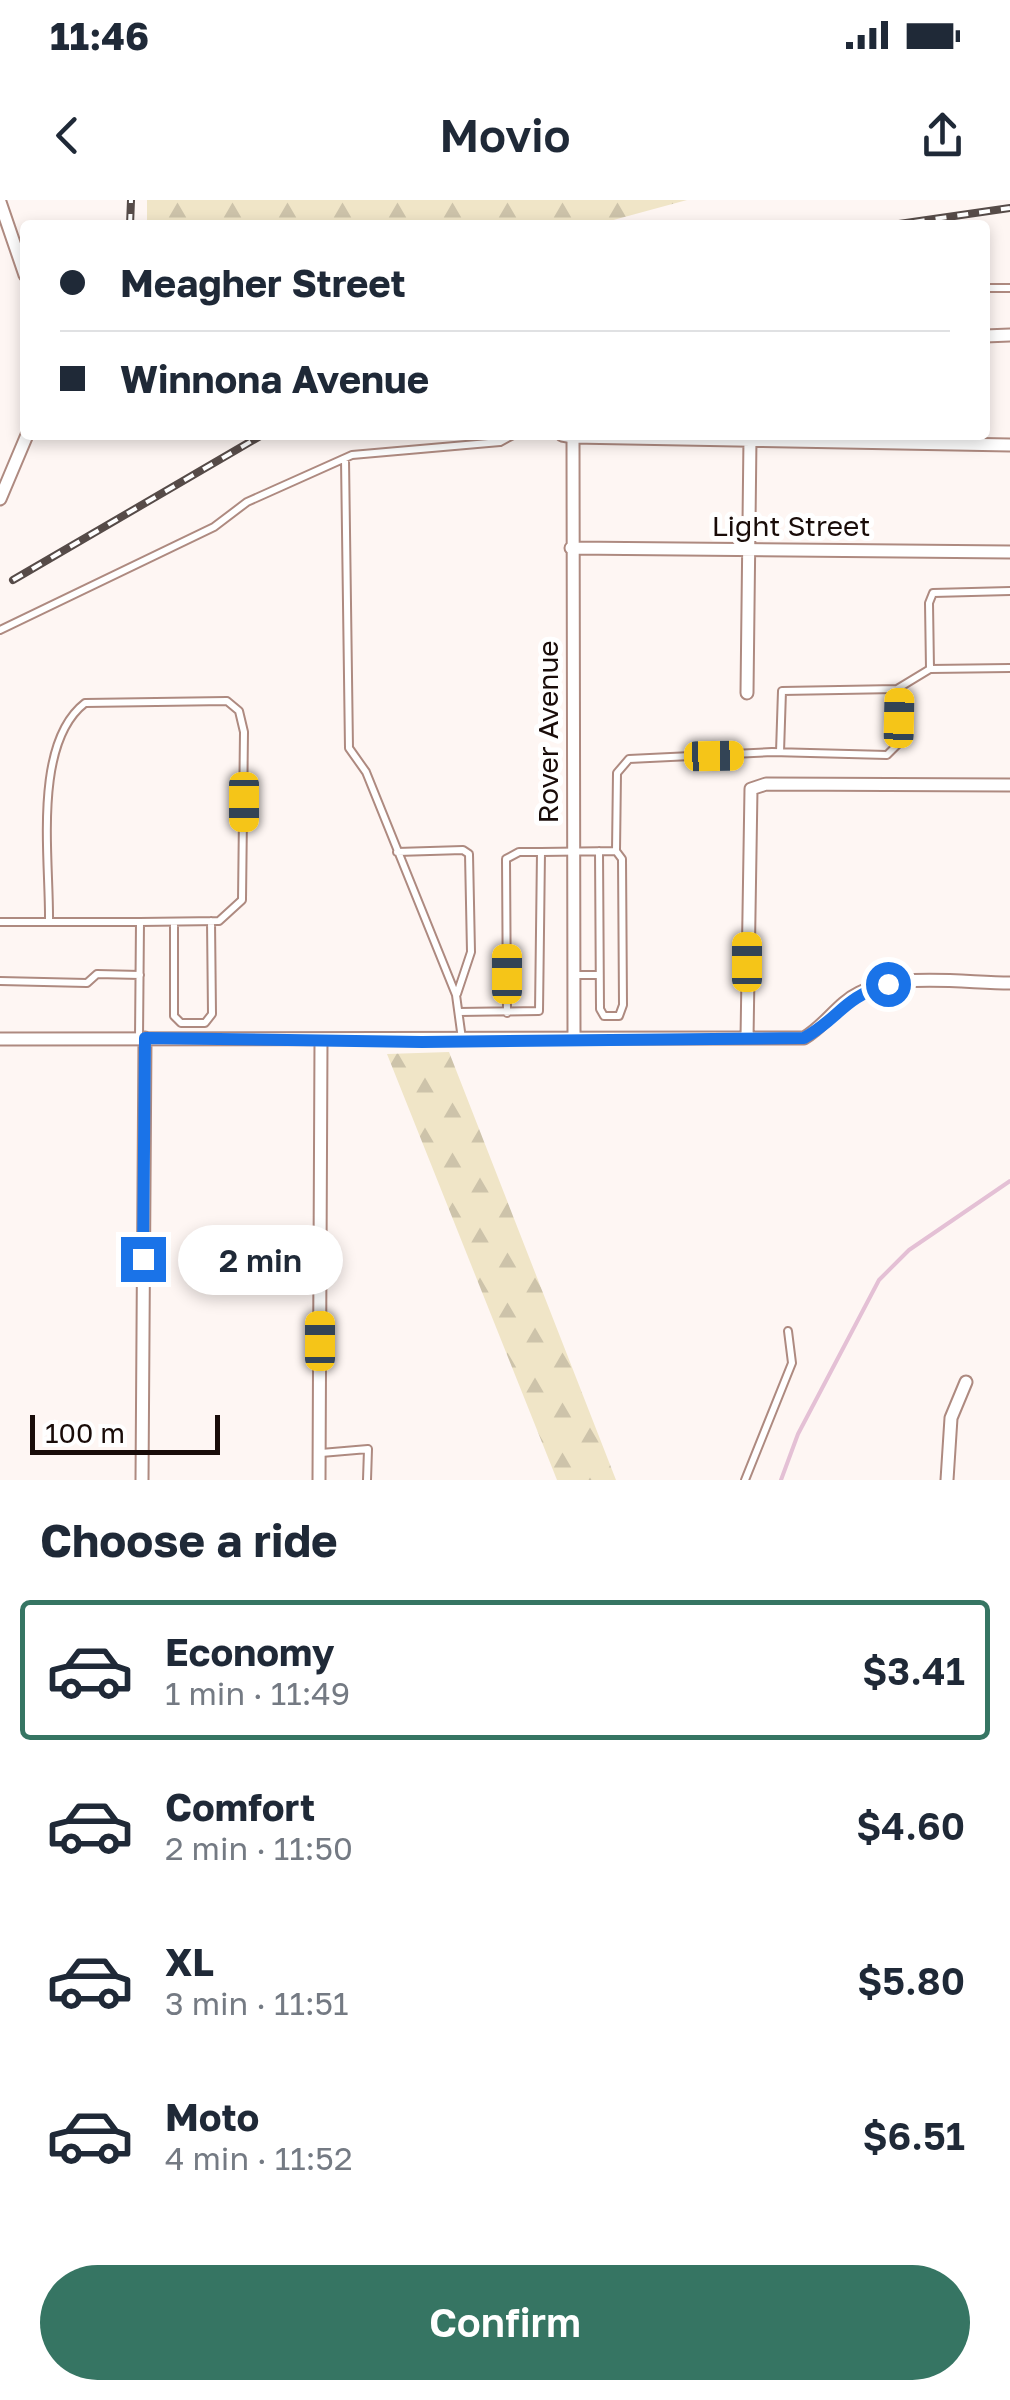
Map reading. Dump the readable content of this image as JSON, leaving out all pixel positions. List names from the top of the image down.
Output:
{
  "streets": {
    "street": ["Light Street", "Rover Avenue"]
  },
  "crossings": [
    ["Light Street", "Rover Avenue"]
  ],
  "scale_bar": "100 m",
  "page": {
    "status": "11:46",
    "header": "Movio",
    "banner": ["Meagher Street", "Winnona Avenue"],
    "bubble": "2 min",
    "scale": "100 m",
    "heading": "Choose a ride",
    "list": [
      {
        "name": "Economy",
        "note": "1 min · 11:49",
        "value": "$3.41"
      },
      {
        "name": "Comfort",
        "note": "2 min · 11:50",
        "value": "$4.60"
      },
      {
        "name": "XL",
        "note": "3 min · 11:51",
        "value": "$5.80"
      },
      {
        "name": "Moto",
        "note": "4 min · 11:52",
        "value": "$6.51"
      }
    ],
    "buttons": "Confirm"
  }
}
